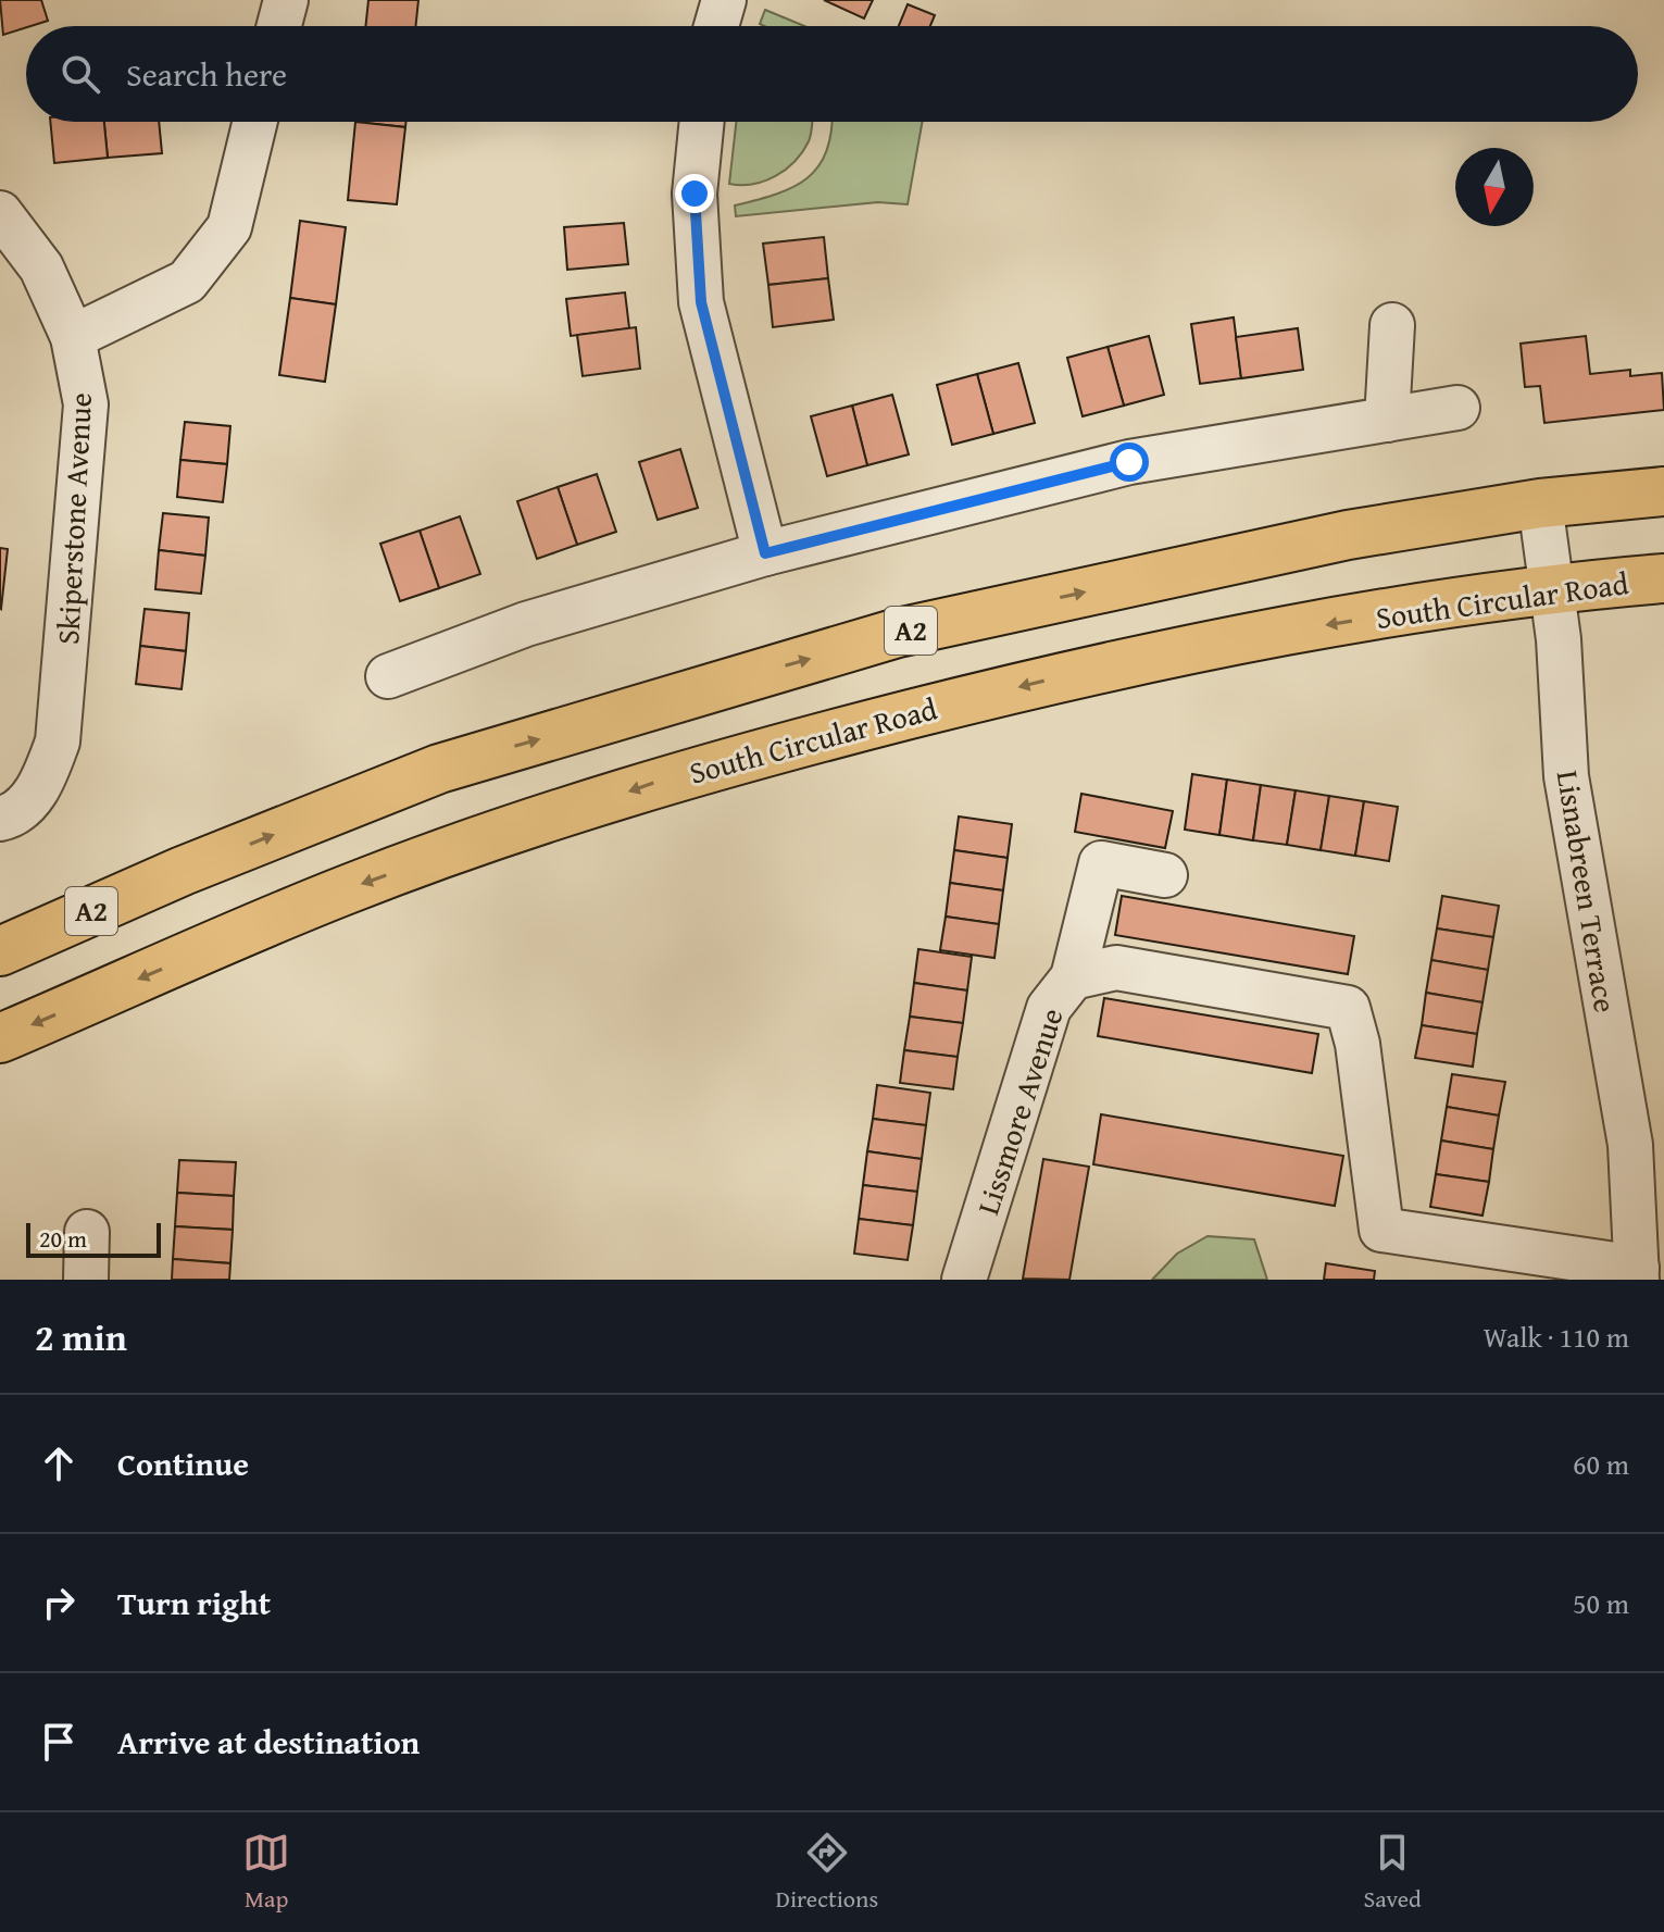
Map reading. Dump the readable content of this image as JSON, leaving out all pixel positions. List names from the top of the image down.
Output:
{
  "streets": {
    "highway": ["South Circular Road", "A2"],
    "street": ["Skiperstone Avenue", "Lisnabreen Terrace", "Lissmore Avenue"]
  },
  "crossings": [
    ["South Circular Road", "Lisnabreen Terrace"],
    ["A2", "Lisnabreen Terrace"],
    ["Lisnabreen Terrace", "Lissmore Avenue"]
  ],
  "scale_bar": "20 m",
  "north": "bottom",
  "page": {
    "search": "Search here",
    "scale": "20 m",
    "heading": ["2 min", "Walk · 110 m"],
    "list": [
      ["Continue", "60 m"],
      ["Turn right", "50 m"],
      "Arrive at destination"
    ],
    "nav": ["Map", "Directions", "Saved"]
  }
}
